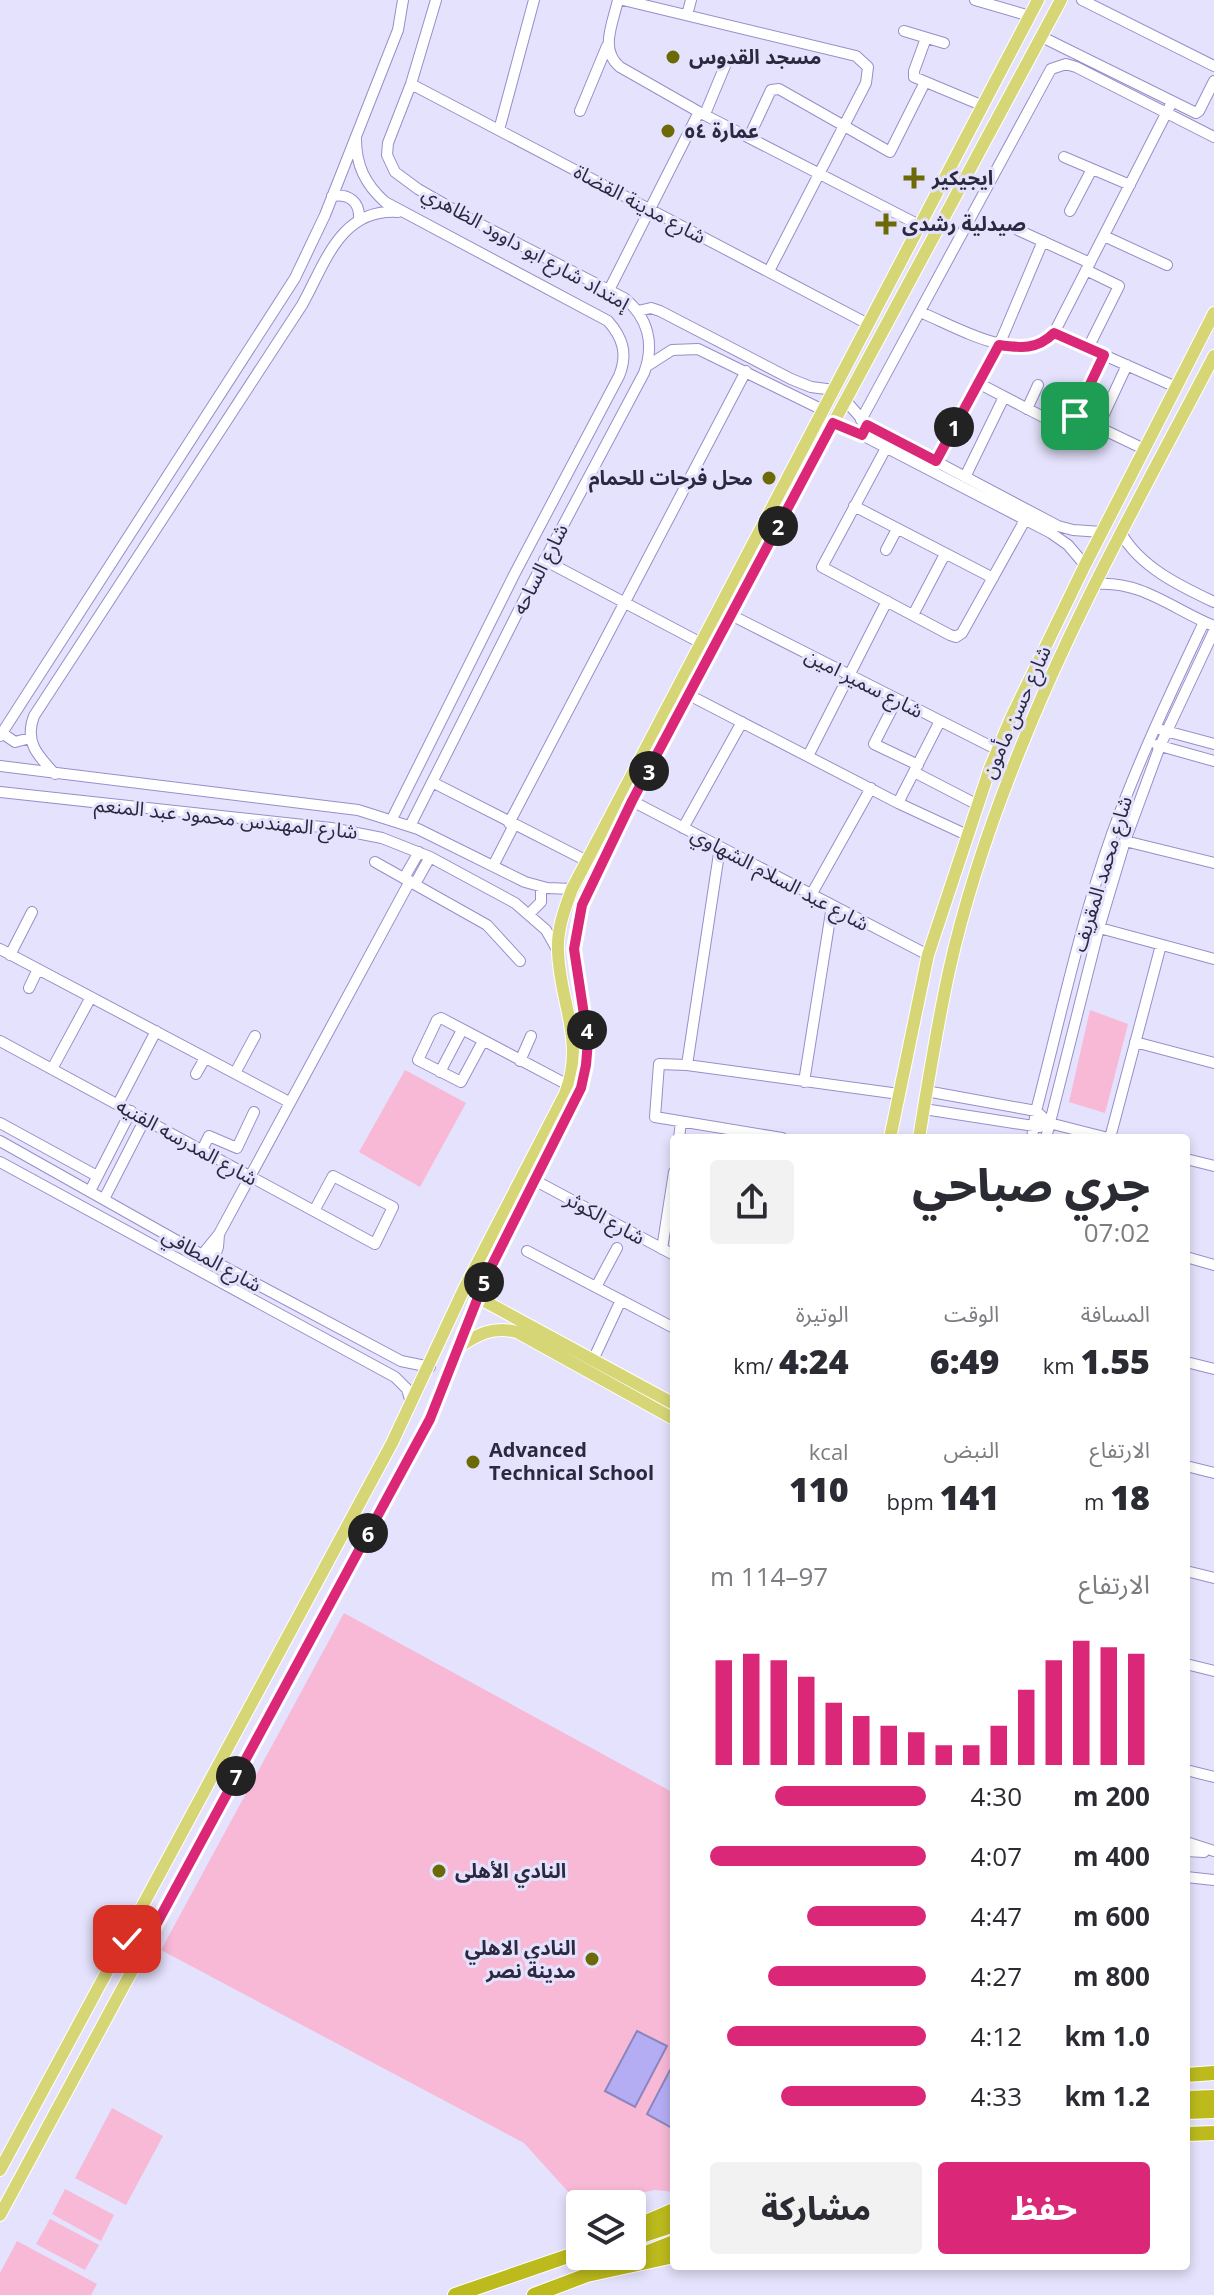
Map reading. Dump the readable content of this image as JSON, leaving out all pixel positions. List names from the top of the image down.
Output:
{
  "streets": {
    "main road": ["شارع حسن مأمون"],
    "street": [
      "شارع مدينة القضاة",
      "إمتداد شارع ابو داوود الظاهري",
      "شارع الساحه",
      "شارع سمير امين",
      "شارع المهندس محمود عبد المنعم",
      "شارع محمد المقريف",
      "شارع عبد السلام الشهاوي",
      "شارع المدرسه الفنيه",
      "شارع الكوثر",
      "شارع المطافي"
    ]
  },
  "crossings": [
    ["شارع مدينة القضاة", "إمتداد شارع ابو داوود الظاهري"],
    ["إمتداد شارع ابو داوود الظاهري", "شارع الساحه"],
    ["شارع الساحه", "شارع المهندس محمود عبد المنعم"],
    ["شارع سمير امين", "شارع حسن مأمون"],
    ["شارع حسن مأمون", "شارع عبد السلام الشهاوي"]
  ],
  "places": {
    "other": [
      "مسجد القدوس",
      "عمارة ٥٤",
      "محل فرحات للحمام",
      "Advanced Technical School",
      "النادي الأهلى",
      "النادي الاهلي مدينة نصر"
    ],
    "health": ["ايجيكير", "صيدلية رشدى"]
  },
  "page": {
    "pins": [
      "1",
      "2",
      "3",
      "4",
      "5",
      "6",
      "7"
    ],
    "heading": ["جري صباحي", "07:02"],
    "stats": [
      ["المسافة", "1.55 km"],
      ["الوقت", "6:49"],
      ["الوتيرة", "4:24 /km"],
      ["الارتفاع", "18 m"],
      ["النبض", "141 bpm"],
      ["kcal", "110"]
    ],
    "chart": ["الارتفاع", "97–114 m"],
    "list": [
      {
        "name": "200 m",
        "note": "4:30"
      },
      {
        "name": "400 m",
        "note": "4:07"
      },
      {
        "name": "600 m",
        "note": "4:47"
      },
      {
        "name": "800 m",
        "note": "4:27"
      },
      {
        "name": "1.0 km",
        "note": "4:12"
      },
      {
        "name": "1.2 km",
        "note": "4:33"
      }
    ],
    "buttons": ["حفظ", "مشاركة"]
  }
}
